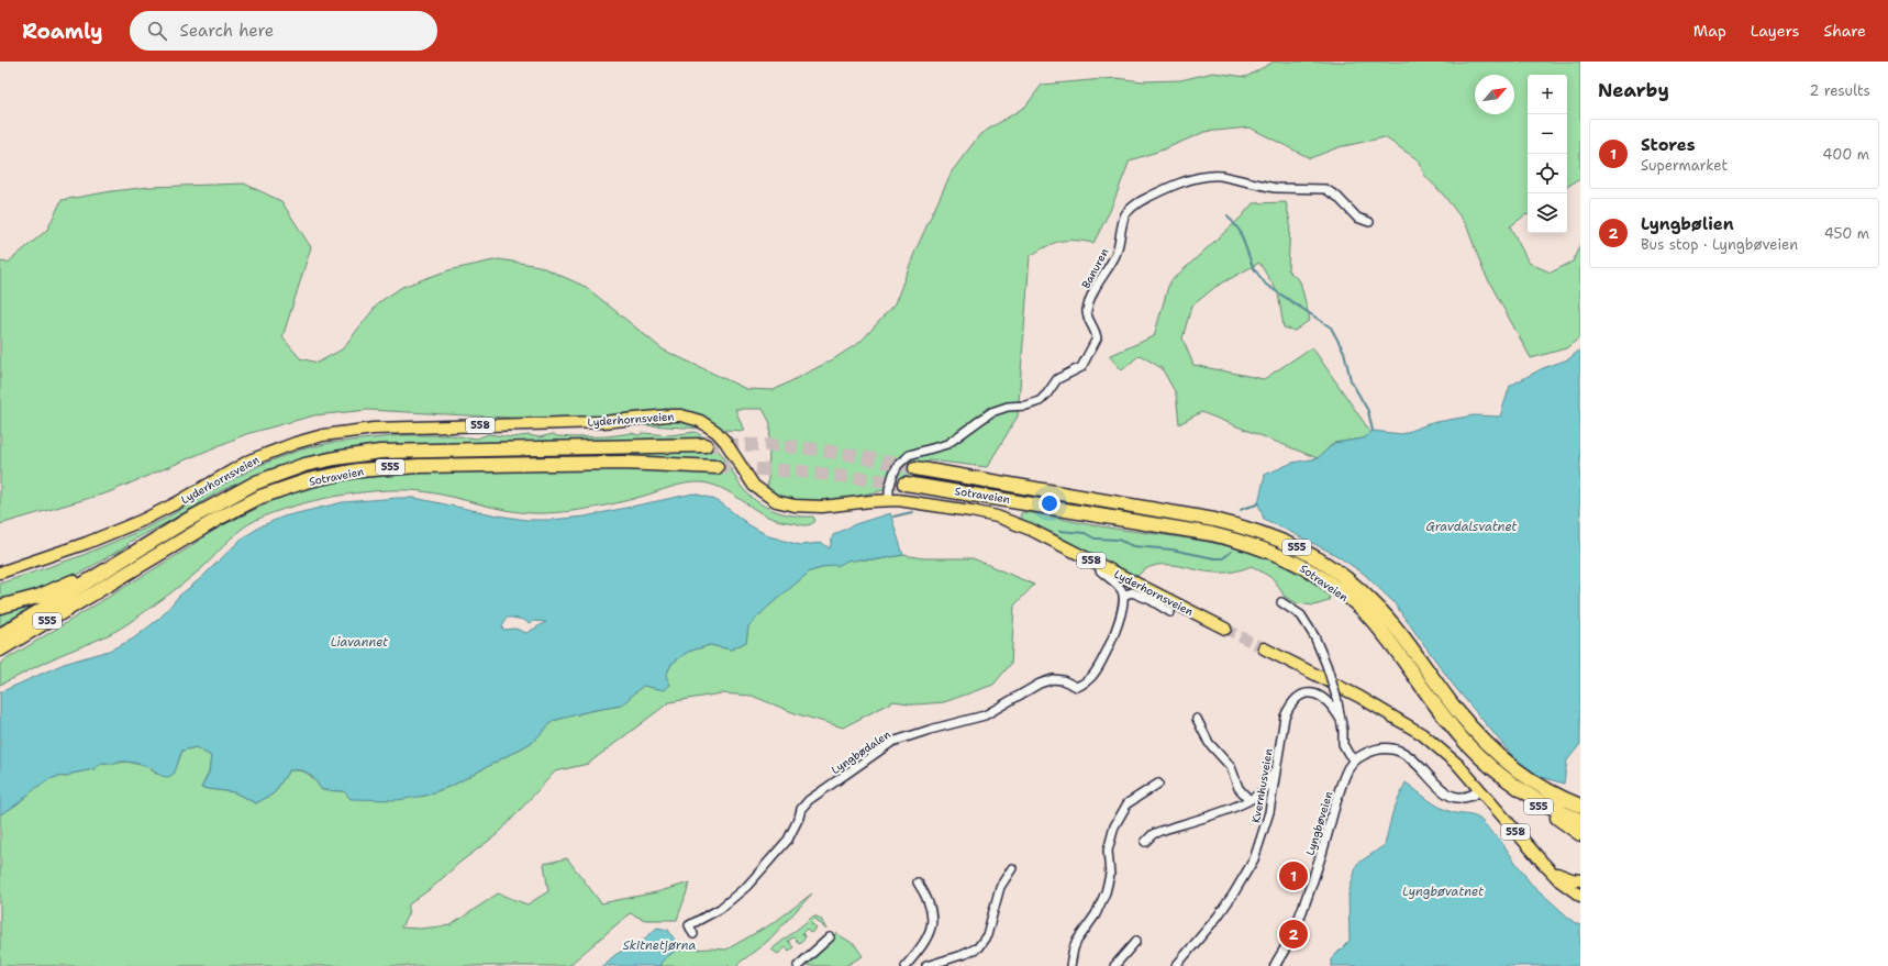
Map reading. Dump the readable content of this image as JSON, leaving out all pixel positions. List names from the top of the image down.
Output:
{
  "streets": {
    "highway": ["555", "Sotraveien"],
    "main road": ["Lyderhornsveien", "558"],
    "street": [
      "Banuren",
      "Lyngbødalen",
      "Kvernhusveien",
      "Lyngbøveien"
    ]
  },
  "crossings": [
    ["Banuren", "Lyderhornsveien"],
    ["558", "Lyngbøveien"],
    ["555", "Sotraveien"]
  ],
  "water": [
    "Gravdalsvatnet",
    "Liavannet",
    "Lyngbøvatnet",
    "Skitnetjørna"
  ],
  "north": "top right",
  "page": {
    "header": "Roamly",
    "search": "Search here",
    "nav": ["Map", "Layers", "Share"],
    "heading": ["Nearby", "2 results"],
    "map_buttons": ["+", "−"],
    "list": [
      {
        "mark": "1",
        "name": "Stores",
        "note": "Supermarket",
        "value": "400 m"
      },
      {
        "mark": "2",
        "name": "Lyngbølien",
        "note": "Bus stop · Lyngbøveien",
        "value": "450 m"
      }
    ],
    "pins": ["1", "2"]
  }
}
